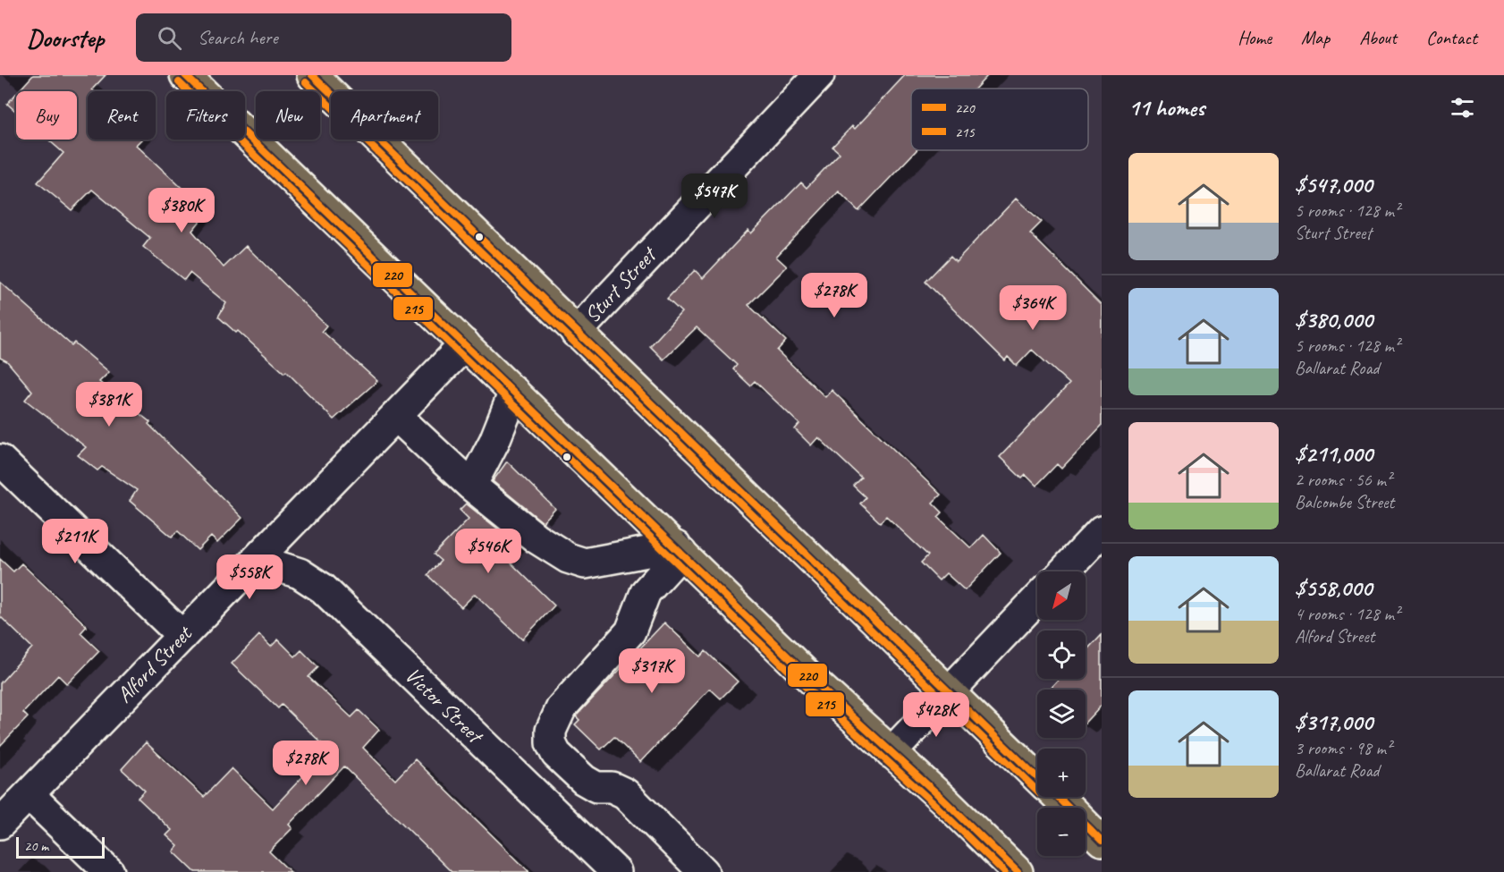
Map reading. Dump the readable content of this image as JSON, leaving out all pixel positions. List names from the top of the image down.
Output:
{
  "streets": {
    "street": ["Sturt Street", "Alford Street", "Victor Street"]
  },
  "crossings": [
    ["Alford Street", "Victor Street"]
  ],
  "lines": ["transit line 220", "transit line 215"],
  "legend": ["220", "215"],
  "scale_bar": "20 m",
  "north": "bottom left",
  "page": {
    "header": "Doorstep",
    "search": "Search here",
    "nav": [
      "Home",
      "Map",
      "About",
      "Contact"
    ],
    "heading": "11 homes",
    "chip": [
      "Buy",
      "Rent",
      "Filters",
      "New",
      "Apartment"
    ],
    "list": [
      {
        "name": "$547,000",
        "note": "5 rooms · 128 m² · Sturt Street"
      },
      {
        "name": "$380,000",
        "note": "5 rooms · 128 m² · Ballarat Road"
      },
      {
        "name": "$211,000",
        "note": "2 rooms · 56 m² · Balcombe Street"
      },
      {
        "name": "$558,000",
        "note": "4 rooms · 128 m² · Alford Street"
      },
      {
        "name": "$317,000",
        "note": "3 rooms · 98 m² · Ballarat Road"
      }
    ],
    "price": [
      "$547K",
      "$380K",
      "$278K",
      "$364K",
      "$381K",
      "$211K",
      "$546K",
      "$558K",
      "$317K",
      "$428K",
      "$278K"
    ],
    "map_buttons": ["+", "−"],
    "scale": "20 m"
  }
}
